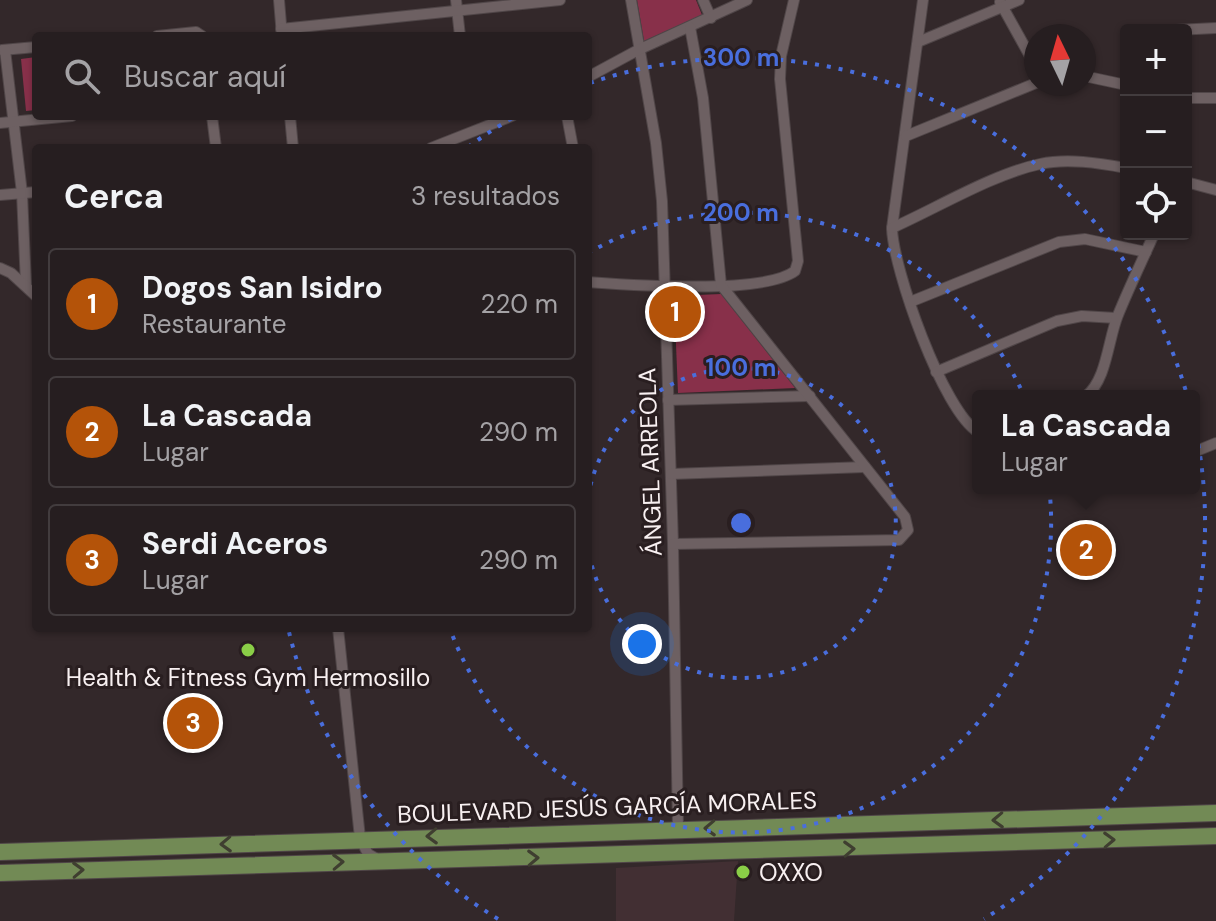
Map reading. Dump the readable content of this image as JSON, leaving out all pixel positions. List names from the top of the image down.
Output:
{
  "streets": {
    "main road": ["BOULEVARD JESÚS GARCÍA MORALES"],
    "street": ["ÁNGEL ARREOLA"]
  },
  "crossings": [
    ["ÁNGEL ARREOLA", "BOULEVARD JESÚS GARCÍA MORALES"]
  ],
  "places": ["Health & Fitness Gym Hermosillo", "OXXO"],
  "north": "top",
  "page": {
    "map_buttons": ["+", "−"],
    "search": "Buscar aquí",
    "heading": ["Cerca", "3 resultados"],
    "list": [
      {
        "mark": "1",
        "name": "Dogos San Isidro",
        "note": "Restaurante",
        "value": "220 m"
      },
      {
        "mark": "2",
        "name": "La Cascada",
        "note": "Lugar",
        "value": "290 m"
      },
      {
        "mark": "3",
        "name": "Serdi Aceros",
        "note": "Lugar",
        "value": "290 m"
      }
    ],
    "pins": ["1", "2", "3"],
    "popup": ["La Cascada", "Lugar"]
  },
  "rings": ["300 m", "200 m", "100 m"]
}
